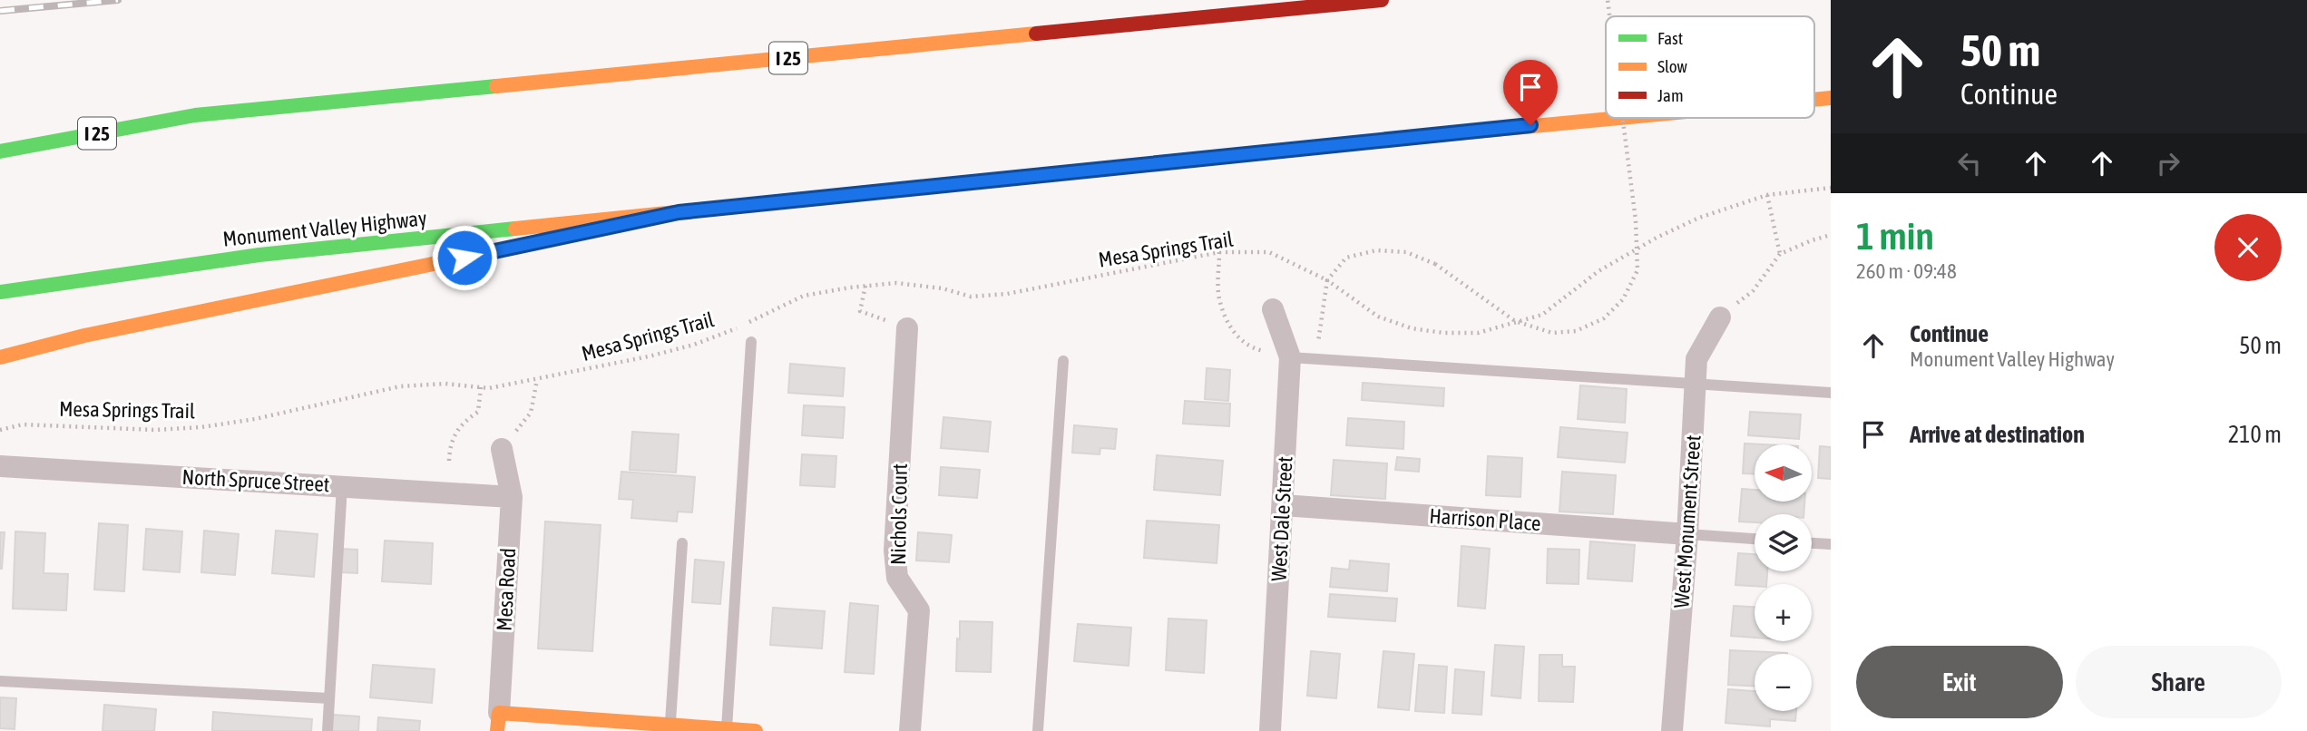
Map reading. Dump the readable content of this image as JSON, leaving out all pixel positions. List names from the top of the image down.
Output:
{
  "streets": {
    "main road": ["I 25", "Monument Valley Highway"],
    "street": [
      "North Spruce Street",
      "Nichols Court",
      "West Dale Street",
      "Harrison Place",
      "West Monument Street",
      "Mesa Road"
    ],
    "path": ["Mesa Springs Trail"]
  },
  "crossings": [
    ["Mesa Springs Trail", "West Dale Street"],
    ["North Spruce Street", "Mesa Road"],
    ["West Dale Street", "Harrison Place"],
    ["Harrison Place", "West Monument Street"]
  ],
  "legend": ["Fast", "Slow", "Jam"],
  "north": "left",
  "page": {
    "turn": ["50 m", "Continue"],
    "heading": ["1 min", "260 m · 09:48"],
    "list": [
      {
        "name": "Continue",
        "note": "Monument Valley Highway",
        "value": "50 m"
      },
      {
        "name": "Arrive at destination",
        "value": "210 m"
      }
    ],
    "map_buttons": ["+", "−"],
    "buttons": ["Exit", "Share"]
  }
}
